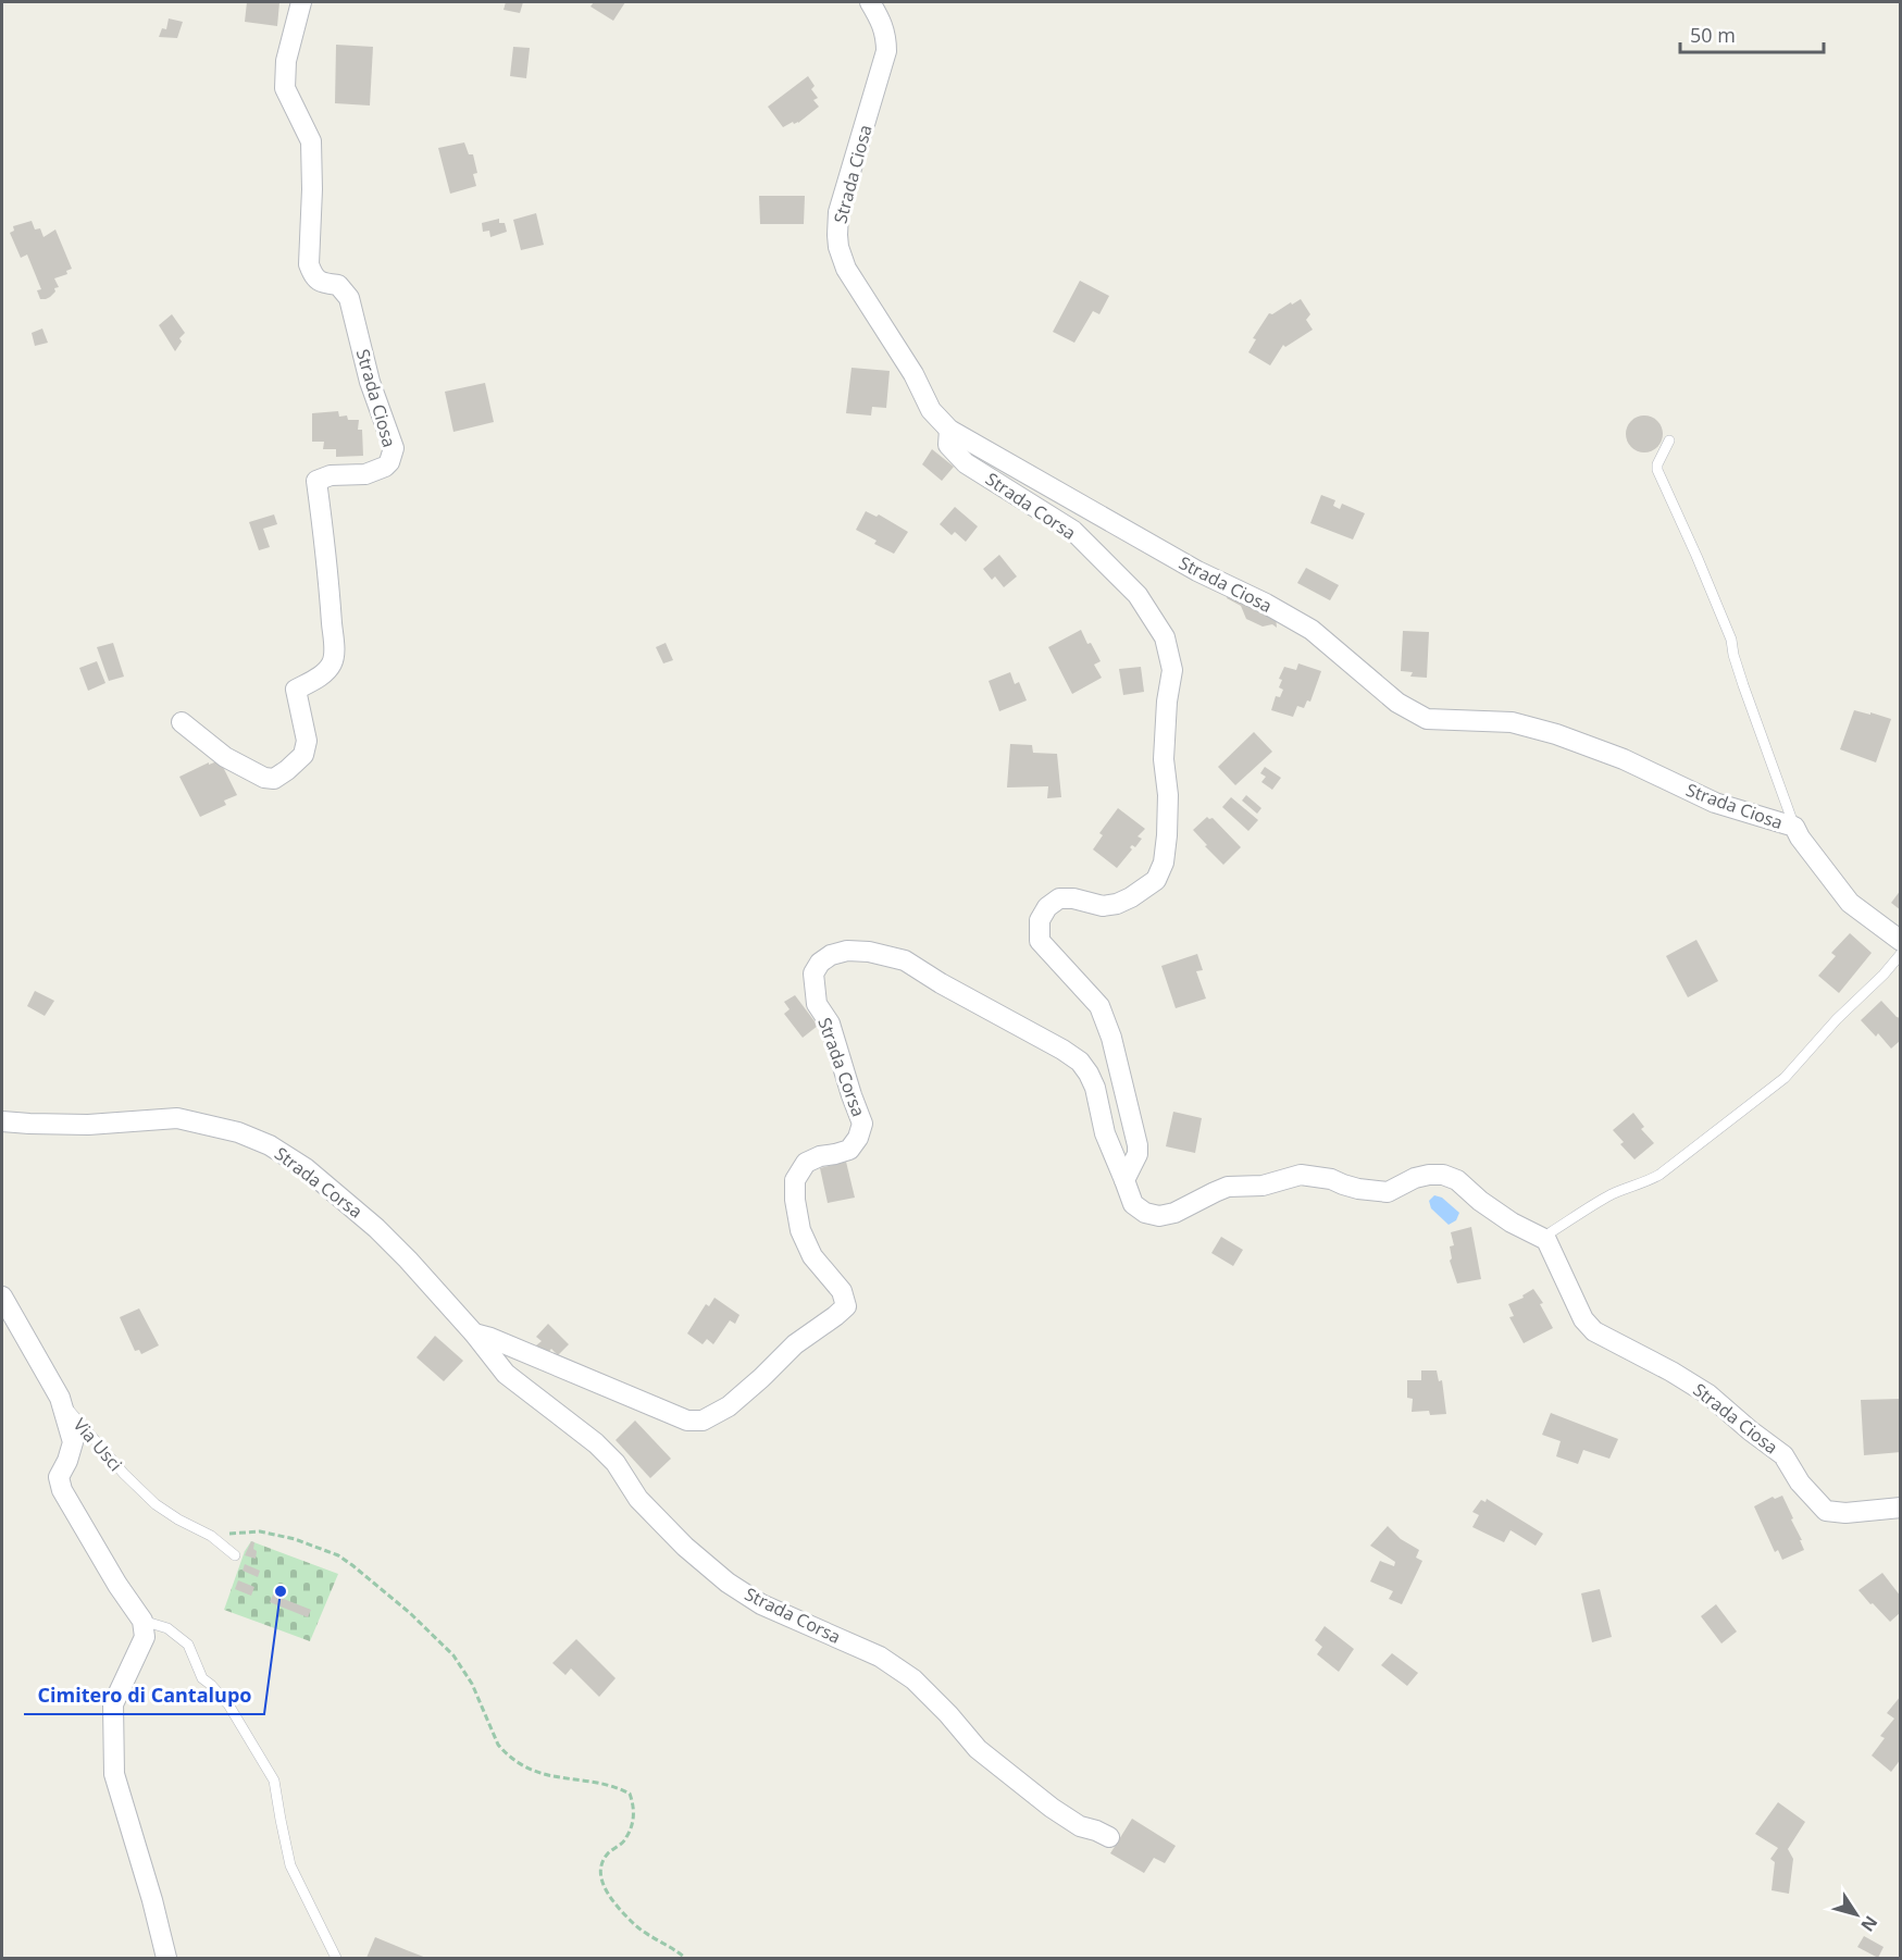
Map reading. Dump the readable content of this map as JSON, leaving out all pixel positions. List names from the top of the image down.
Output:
{
  "streets": {
    "street": ["Strada Ciosa", "Strada Corsa", "Via Usci"]
  },
  "crossings": [
    ["Strada Ciosa", "Strada Corsa"]
  ],
  "places": ["Cimitero di Cantalupo"],
  "scale_bar": "50 m",
  "north": "bottom right"
}
